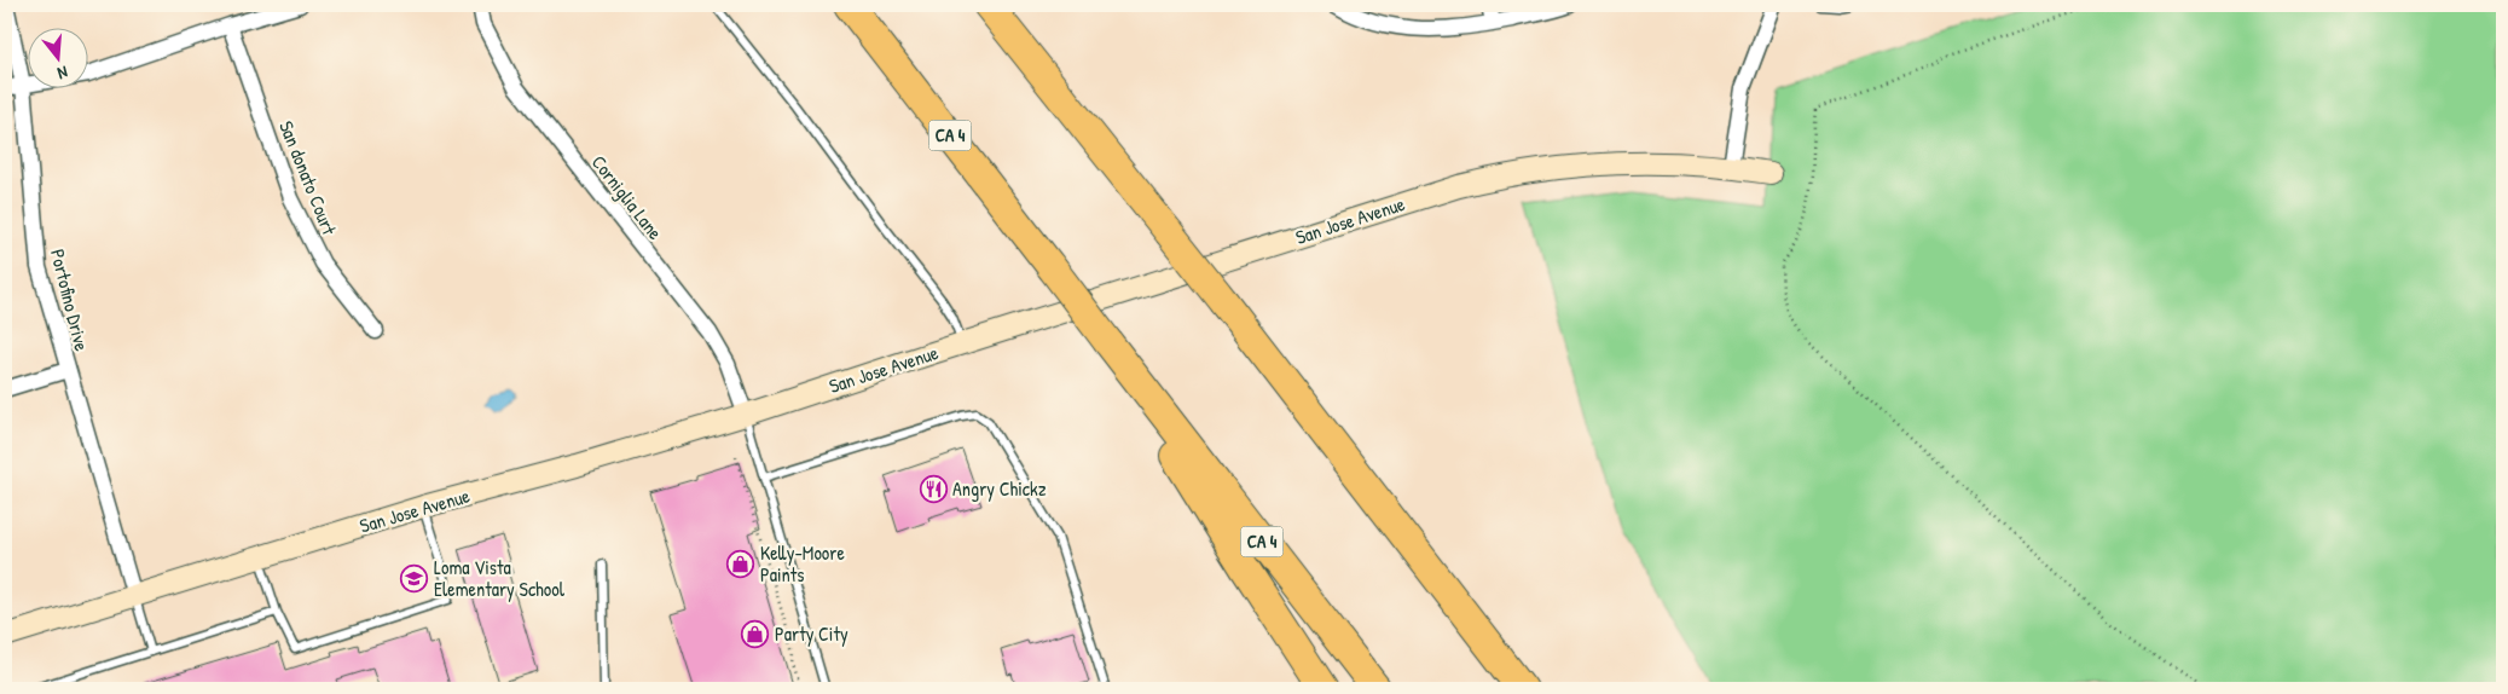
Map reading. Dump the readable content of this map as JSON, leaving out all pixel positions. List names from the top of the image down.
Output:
{
  "streets": {
    "highway": ["CA 4"],
    "street": [
      "San donato Court",
      "Corniglia Lane",
      "San Jose Avenue",
      "Portofino Drive"
    ]
  },
  "crossings": [
    ["Corniglia Lane", "San Jose Avenue"],
    ["San Jose Avenue", "Portofino Drive"]
  ],
  "places": {
    "restaurant": ["Angry Chickz"],
    "shop": ["Kelly-Moore Paints", "Party City"],
    "school or university": ["Loma Vista Elementary School"]
  },
  "north": "bottom"
}
